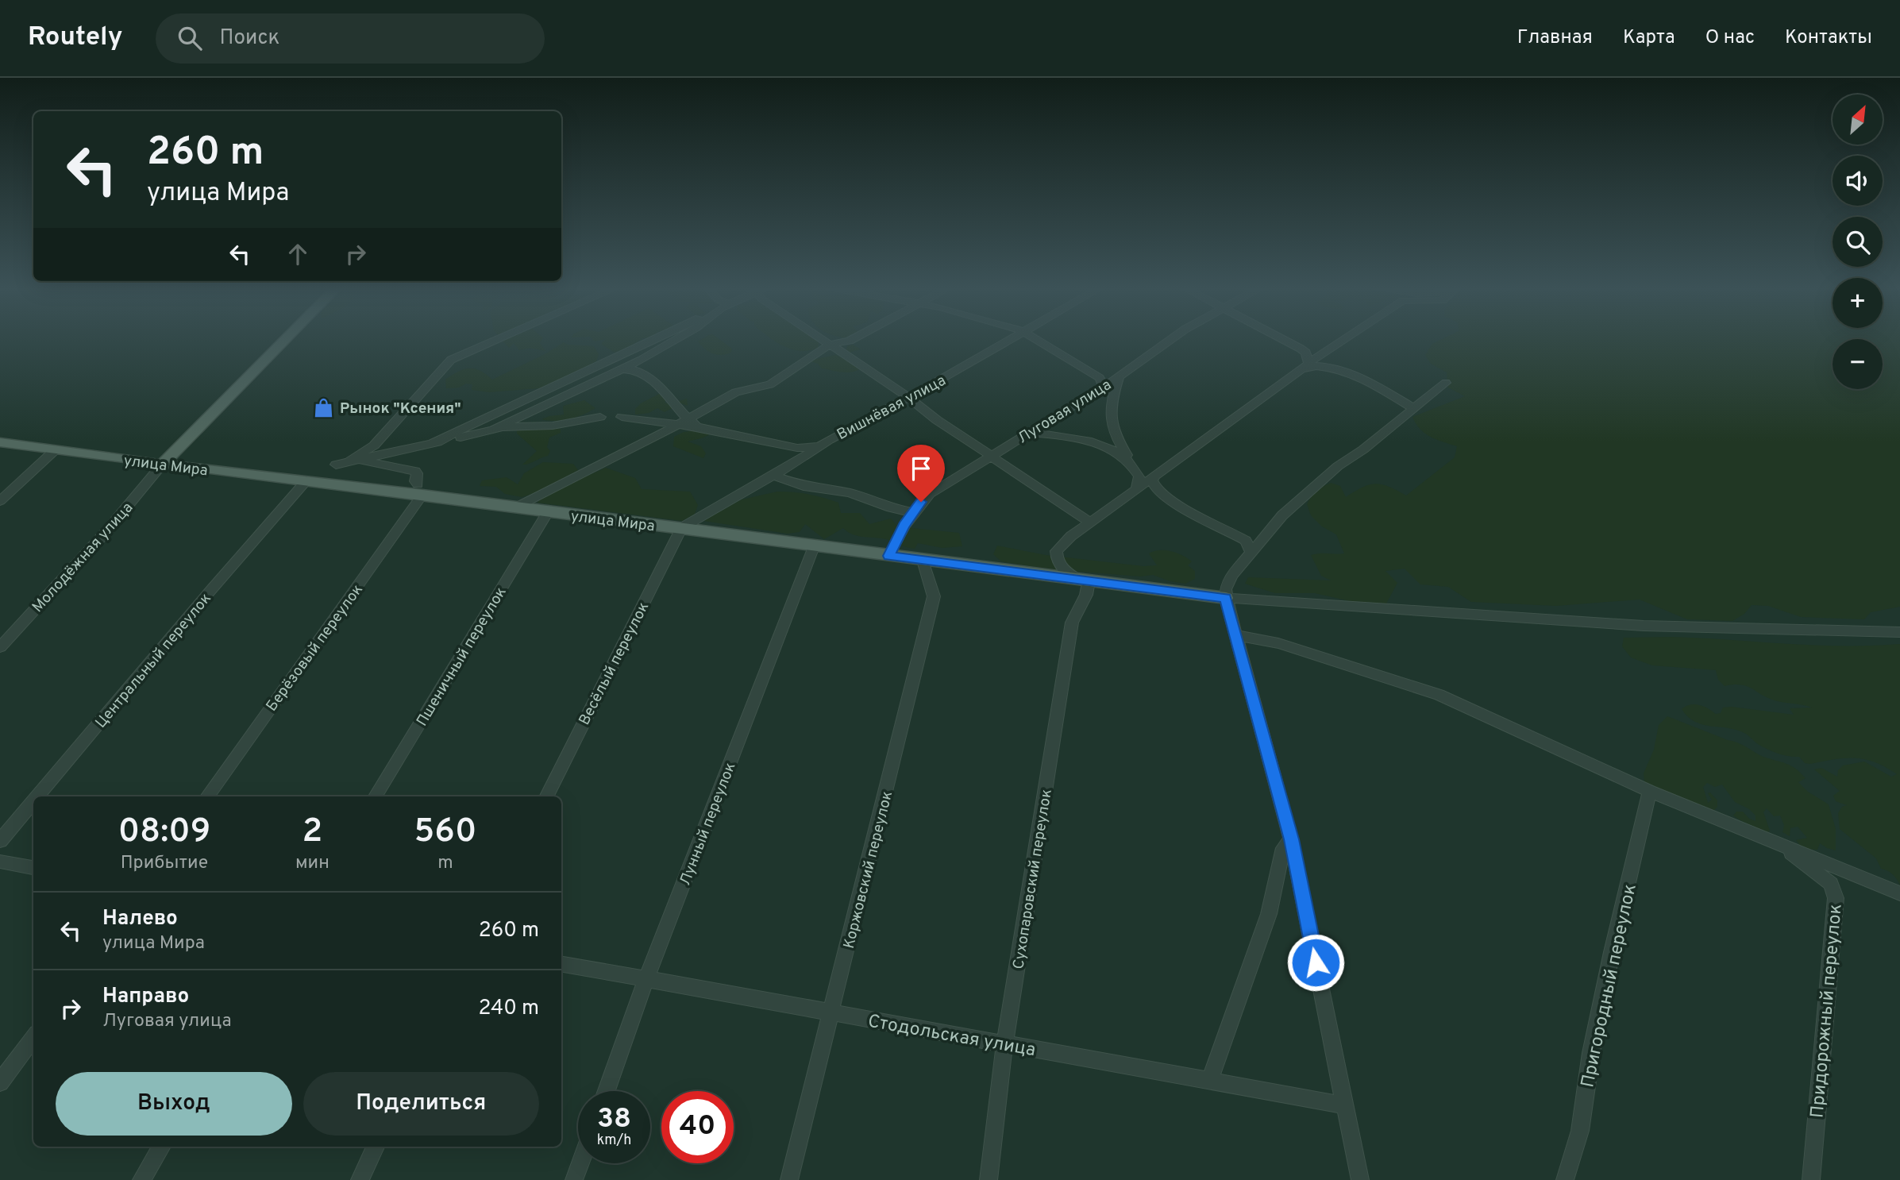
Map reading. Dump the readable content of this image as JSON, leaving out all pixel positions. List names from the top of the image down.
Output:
{
  "streets": {
    "main road": ["улица Мира"],
    "street": [
      "Вишнёвая улица",
      "Луговая улица",
      "Молодёжная улица",
      "Берёзовый переулок",
      "Пшеничный переулок",
      "Центральный переулок",
      "Весёлый переулок",
      "Лунный переулок",
      "Коржовский переулок",
      "Сухопаровский переулок",
      "Пригородный переулок",
      "Придорожный переулок",
      "Стодольская улица"
    ]
  },
  "crossings": [
    ["Вишнёвая улица", "улица Мира"],
    ["Вишнёвая улица", "Весёлый переулок"],
    ["Луговая улица", "улица Мира"],
    ["улица Мира", "Молодёжная улица"],
    ["улица Мира", "Берёзовый переулок"],
    ["улица Мира", "Пшеничный переулок"],
    ["улица Мира", "Центральный переулок"],
    ["улица Мира", "Весёлый переулок"],
    ["улица Мира", "Лунный переулок"],
    ["улица Мира", "Коржовский переулок"],
    ["улица Мира", "Сухопаровский переулок"],
    ["Лунный переулок", "Стодольская улица"],
    ["Коржовский переулок", "Стодольская улица"],
    ["Сухопаровский переулок", "Стодольская улица"]
  ],
  "places": {
    "shop": ["Рынок \"Ксения\""]
  },
  "north": "top right",
  "page": {
    "header": "Routely",
    "search": "Поиск",
    "nav": [
      "Главная",
      "Карта",
      "О нас",
      "Контакты"
    ],
    "map_buttons": ["+", "−"],
    "turn": ["260 m", "улица Мира"],
    "eta": [
      "08:09",
      "Прибытие",
      "2",
      "мин",
      "560",
      "m"
    ],
    "list": [
      {
        "name": "Налево",
        "note": "улица Мира",
        "value": "260 m"
      },
      {
        "name": "Направо",
        "note": "Луговая улица",
        "value": "240 m"
      }
    ],
    "buttons": ["Выход", "Поделиться"],
    "speed": "38 km/h",
    "limit": "40"
  }
}
